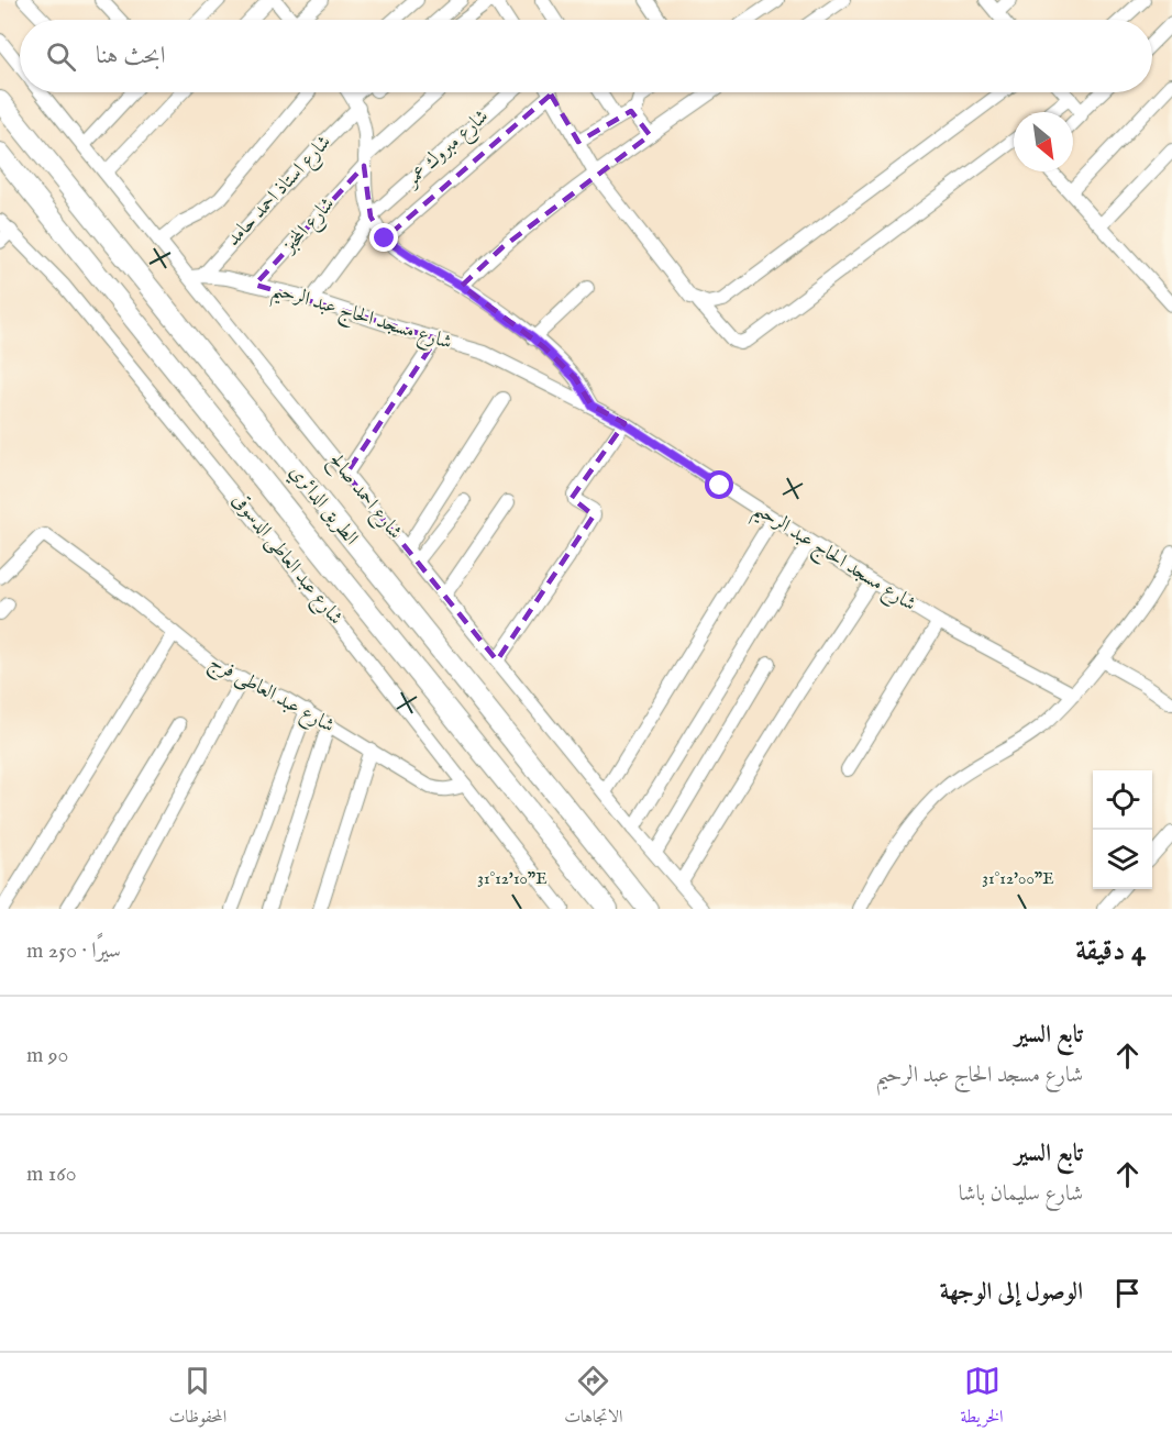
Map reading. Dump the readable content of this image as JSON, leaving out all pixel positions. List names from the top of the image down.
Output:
{
  "streets": {
    "highway": ["الطريق الدائري"],
    "street": [
      "شارع مبروك عمر",
      "شارع استاذ احمد حامد",
      "شارع المخبز",
      "شارع مسجد الحاج عبد الرحيم",
      "شارع احمد صالح",
      "شارع عبد العاطى الدسوقى",
      "شارع عبد العاطى فرج"
    ]
  },
  "crossings": [
    ["شارع مبروك عمر", "شارع مسجد الحاج عبد الرحيم"],
    ["شارع استاذ احمد حامد", "شارع مسجد الحاج عبد الرحيم"],
    ["شارع استاذ احمد حامد", "شارع احمد صالح"],
    ["شارع المخبز", "شارع مسجد الحاج عبد الرحيم"],
    ["شارع مسجد الحاج عبد الرحيم", "شارع احمد صالح"],
    ["شارع عبد العاطى الدسوقى", "شارع عبد العاطى فرج"]
  ],
  "north": "bottom right",
  "page": {
    "search": "ابحث هنا",
    "heading": ["4 دقيقة", "سيرًا · 250 m"],
    "list": [
      ["تابع السير", "شارع مسجد الحاج عبد الرحيم", "90 m"],
      ["تابع السير", "شارع سليمان باشا", "160 m"],
      "الوصول إلى الوجهة"
    ],
    "nav": ["الخريطة", "الاتجاهات", "المحفوظات"]
  },
  "coordinates": ["31°12'10\"E", "31°12'00\"E"]
}
